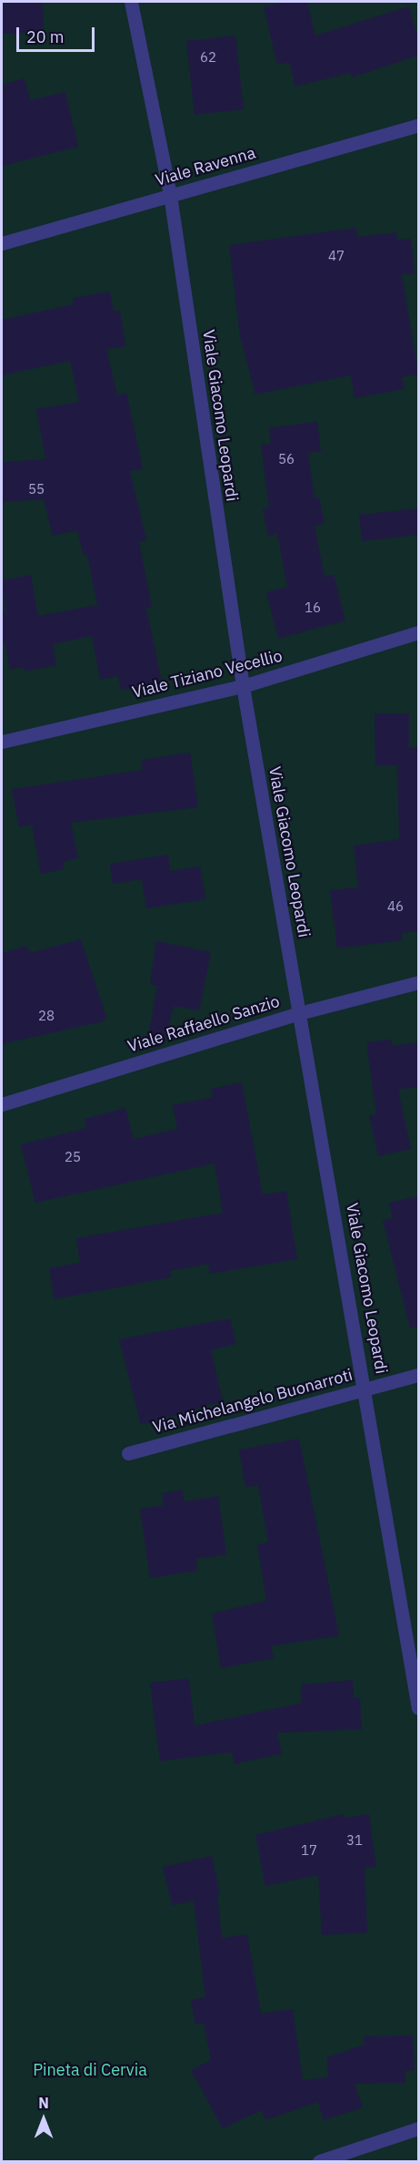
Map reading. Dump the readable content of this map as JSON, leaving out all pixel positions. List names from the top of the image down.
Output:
{
  "streets": {
    "street": [
      "Viale Ravenna",
      "Viale Giacomo Leopardi",
      "Viale Tiziano Vecellio",
      "Viale Raffaello Sanzio",
      "Via Michelangelo Buonarroti"
    ]
  },
  "crossings": [
    ["Viale Ravenna", "Viale Giacomo Leopardi"],
    ["Viale Giacomo Leopardi", "Viale Tiziano Vecellio"],
    ["Viale Giacomo Leopardi", "Viale Raffaello Sanzio"],
    ["Viale Giacomo Leopardi", "Via Michelangelo Buonarroti"]
  ],
  "parks": ["Pineta di Cervia"],
  "house_numbers": [
    "62",
    "47",
    "56",
    "55",
    "16",
    "46",
    "28",
    "25",
    "31",
    "17"
  ],
  "scale_bar": "20 m",
  "north": "top"
}
